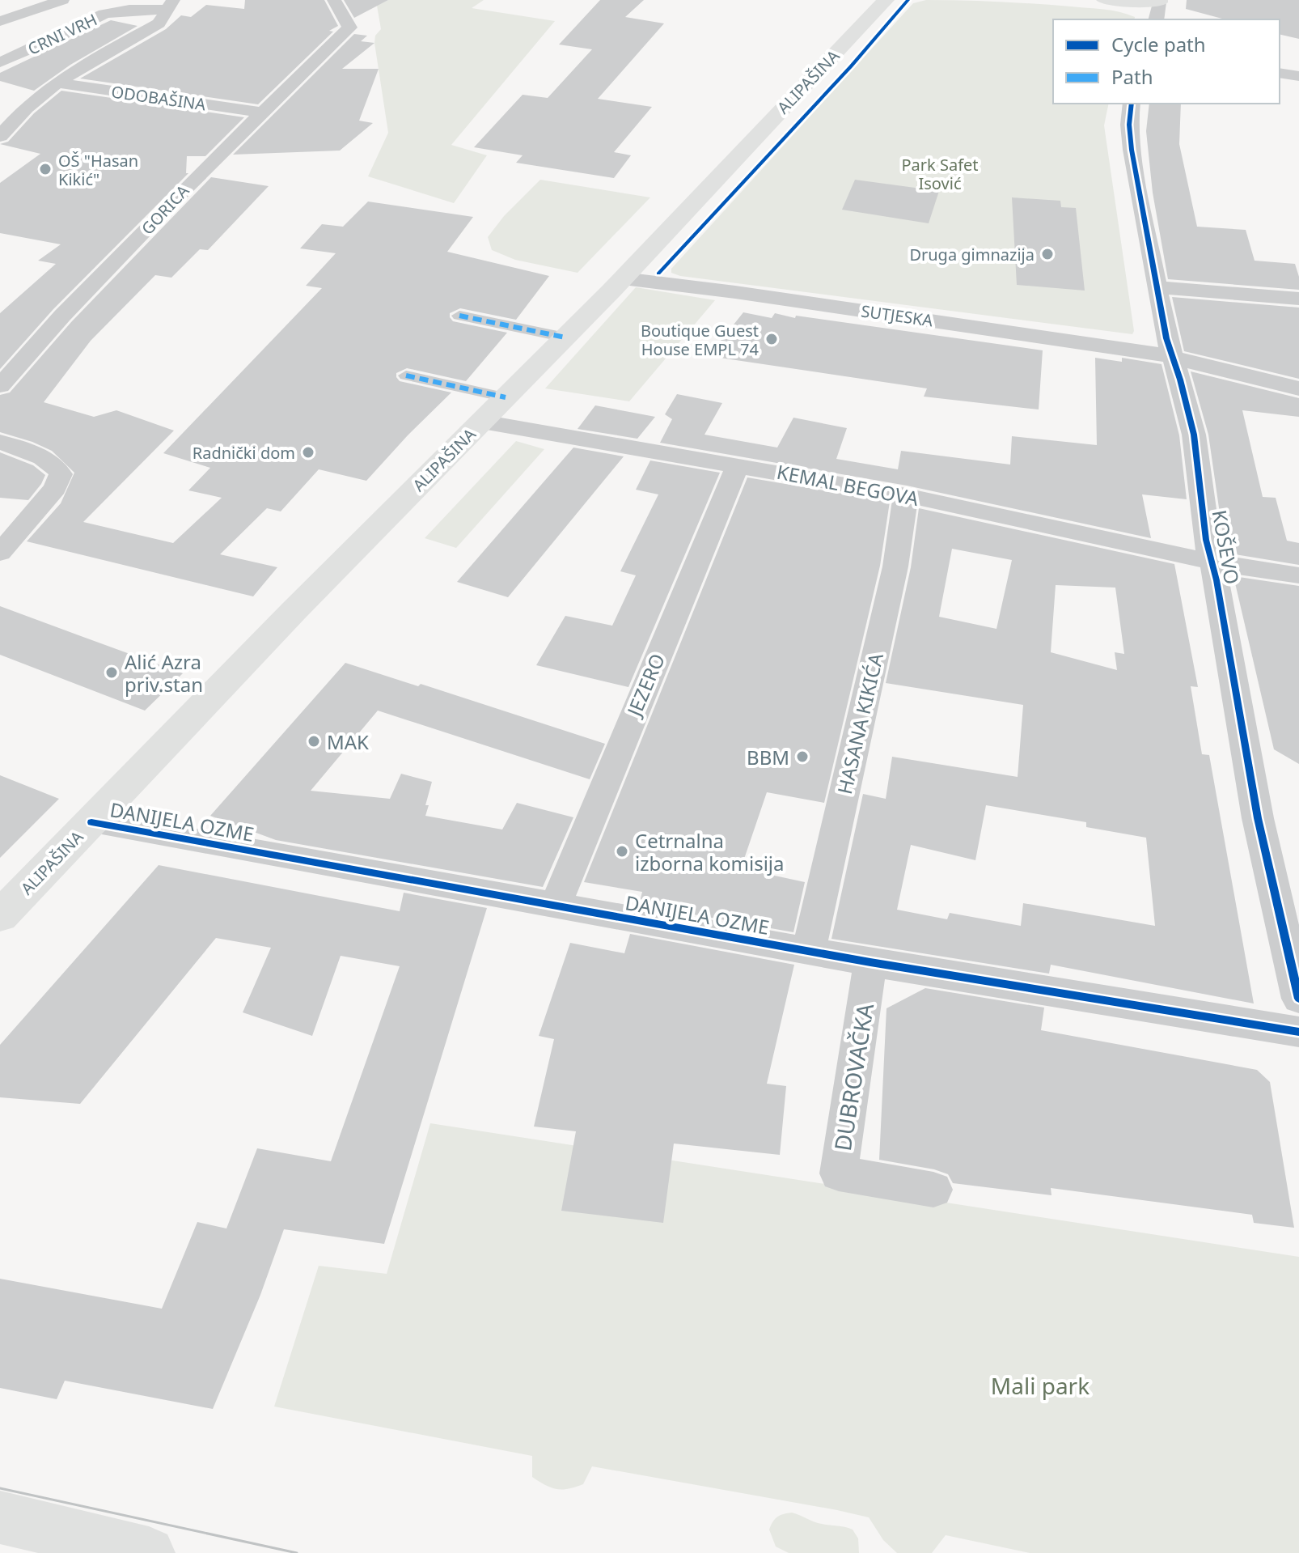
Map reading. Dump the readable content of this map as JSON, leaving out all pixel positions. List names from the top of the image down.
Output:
{
  "streets": {
    "main road": ["ALIPAŠINA"],
    "street": [
      "CRNI VRH",
      "ODOBAŠINA",
      "GORICA",
      "SUTJESKA",
      "KEMAL BEGOVA",
      "KOŠEVO",
      "JEZERO",
      "HASANA KIKIĆA",
      "DANIJELA OZME",
      "DUBROVAČKA"
    ]
  },
  "crossings": [
    ["ALIPAŠINA", "SUTJESKA"],
    ["ALIPAŠINA", "KEMAL BEGOVA"],
    ["ALIPAŠINA", "DANIJELA OZME"],
    ["ODOBAŠINA", "GORICA"],
    ["SUTJESKA", "KOŠEVO"],
    ["KEMAL BEGOVA", "KOŠEVO"],
    ["KEMAL BEGOVA", "JEZERO"],
    ["KEMAL BEGOVA", "HASANA KIKIĆA"],
    ["JEZERO", "DANIJELA OZME"],
    ["HASANA KIKIĆA", "DANIJELA OZME"],
    ["DANIJELA OZME", "DUBROVAČKA"]
  ],
  "parks": ["Park Safet Isović", "Mali park"],
  "places": [
    "OŠ \"Hasan Kikić\"",
    "Druga gimnazija",
    "Boutique Guest House EMPL 74",
    "Radnički dom",
    "Alić Azra priv.stan",
    "MAK",
    "BBM",
    "Cetrnalna izborna komisija"
  ],
  "legend": ["Cycle path", "Path"]
}
